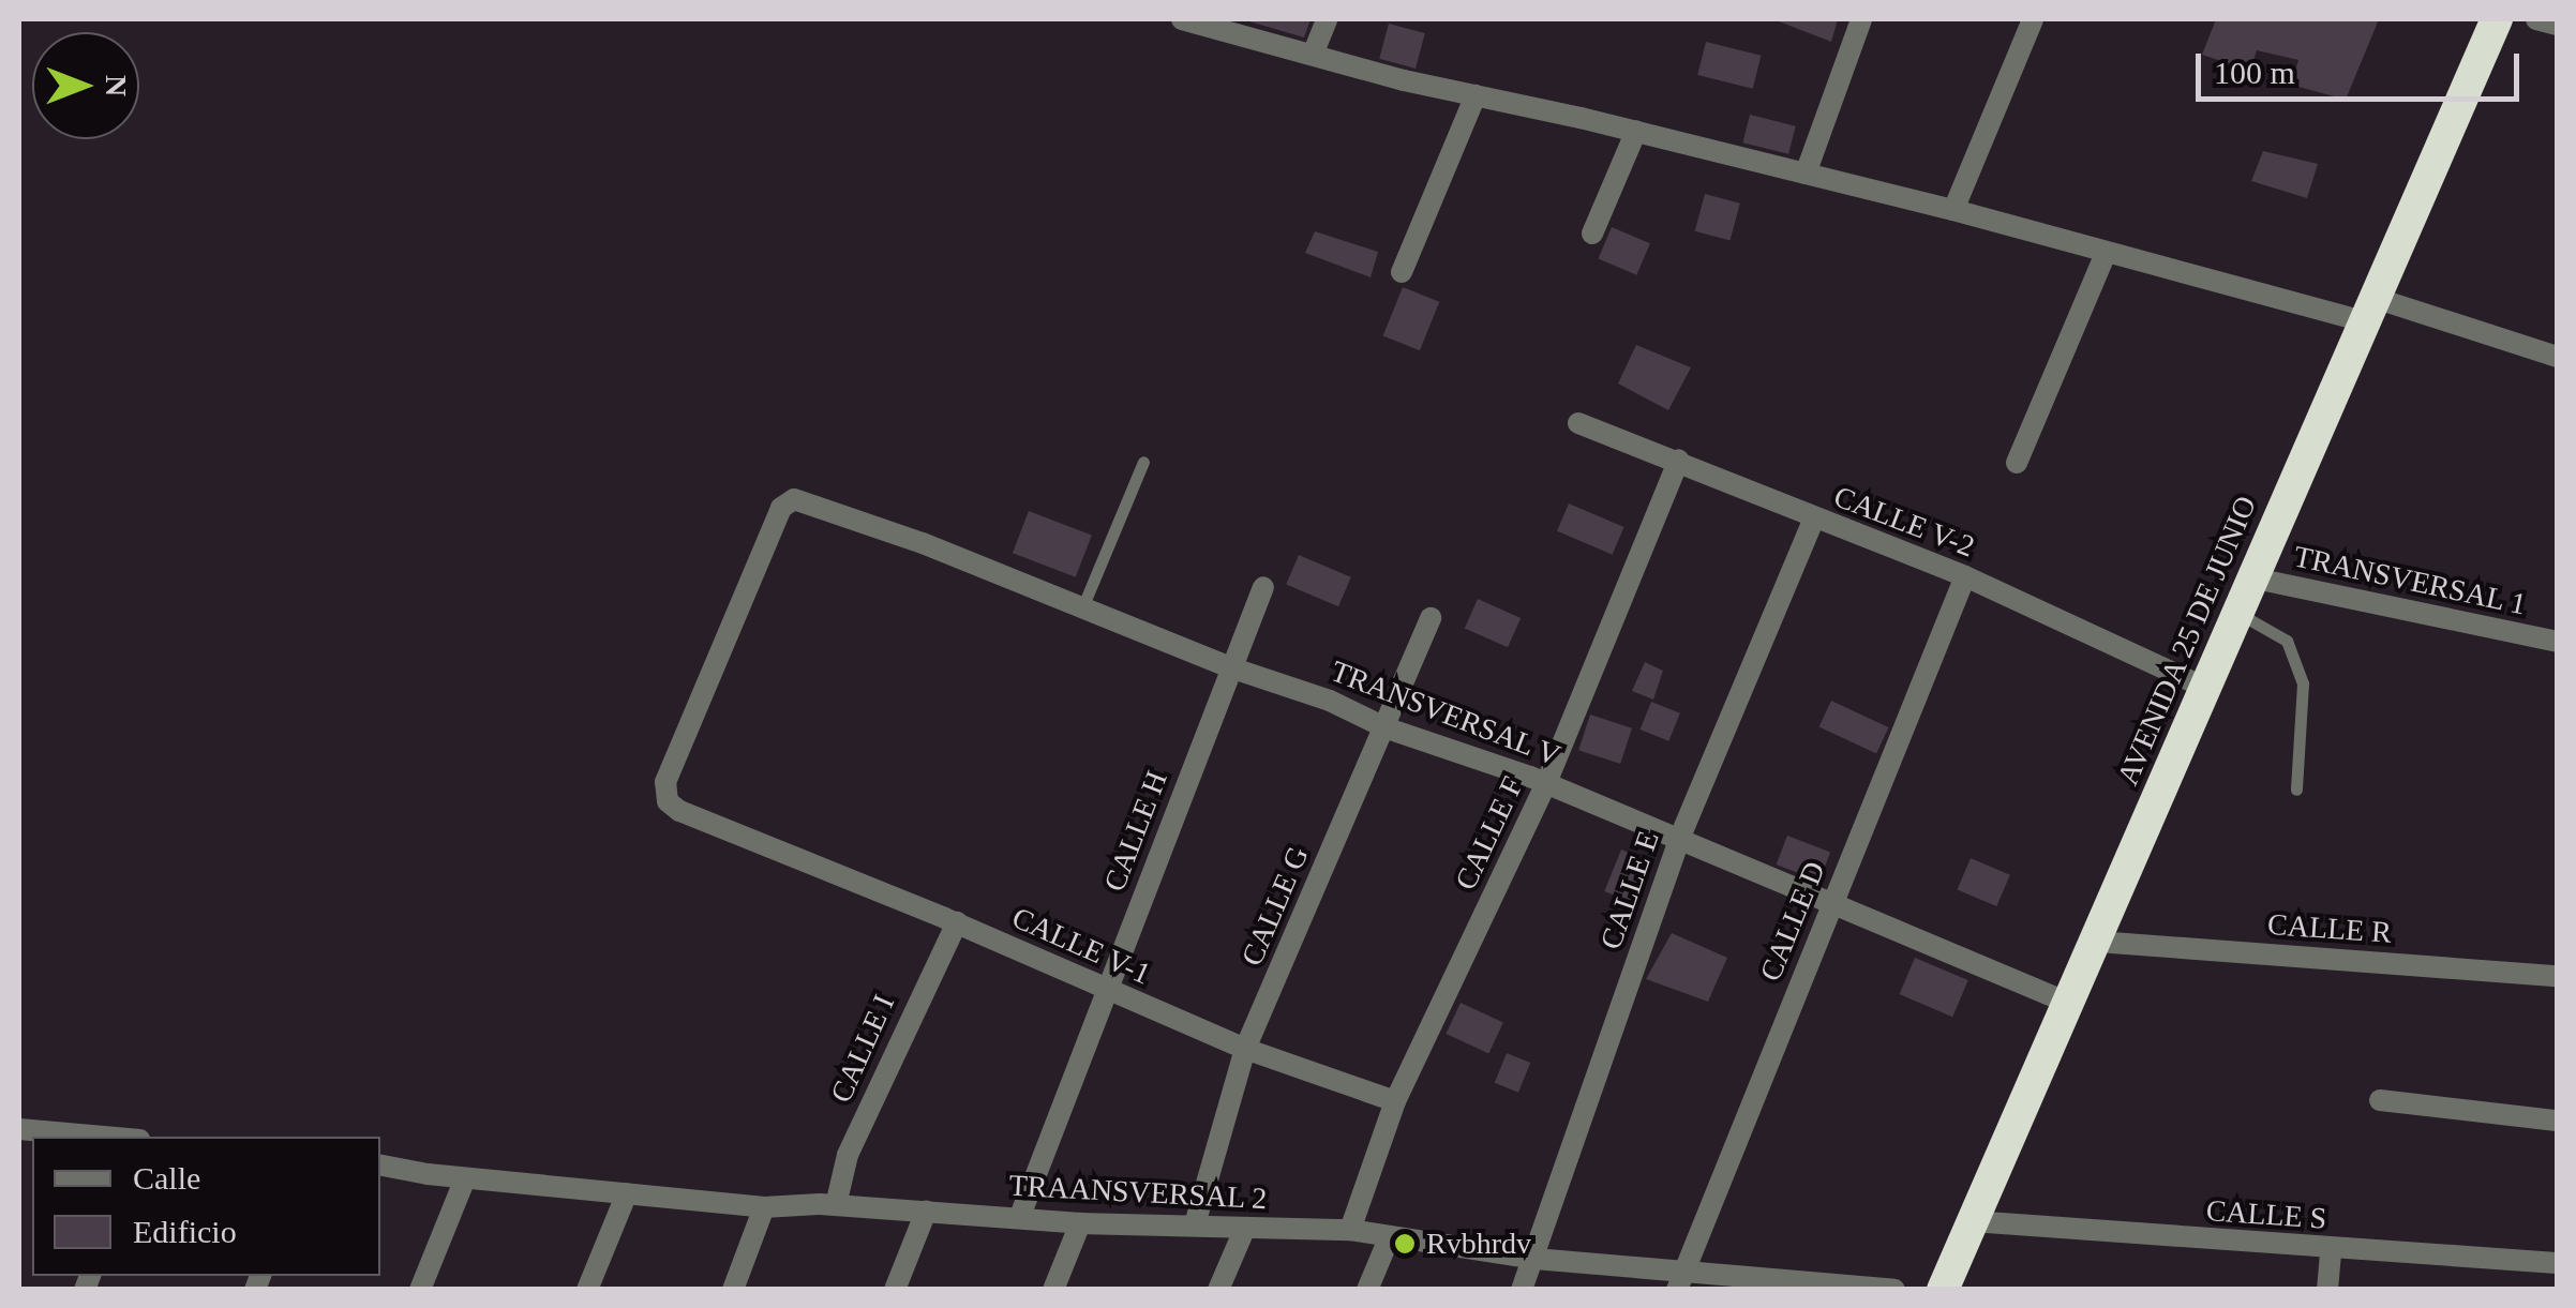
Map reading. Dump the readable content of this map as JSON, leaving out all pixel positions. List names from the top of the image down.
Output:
{
  "streets": {
    "highway": ["AVENIDA 25 DE JUNIO"],
    "street": [
      "CALLE V-2",
      "TRANSVERSAL 1",
      "TRANSVERSAL V",
      "CALLE H",
      "CALLE F",
      "CALLE E",
      "CALLE G",
      "CALLE D",
      "CALLE R",
      "CALLE V-1",
      "CALLE I",
      "TRAANSVERSAL 2",
      "CALLE S"
    ]
  },
  "crossings": [
    ["CALLE V-2", "AVENIDA 25 DE JUNIO"],
    ["CALLE V-2", "CALLE F"],
    ["CALLE V-2", "CALLE E"],
    ["CALLE V-2", "CALLE D"],
    ["TRANSVERSAL 1", "AVENIDA 25 DE JUNIO"],
    ["AVENIDA 25 DE JUNIO", "TRANSVERSAL V"],
    ["AVENIDA 25 DE JUNIO", "CALLE R"],
    ["AVENIDA 25 DE JUNIO", "CALLE S"],
    ["TRANSVERSAL V", "CALLE H"],
    ["TRANSVERSAL V", "CALLE F"],
    ["TRANSVERSAL V", "CALLE E"],
    ["TRANSVERSAL V", "CALLE G"],
    ["TRANSVERSAL V", "CALLE D"],
    ["TRANSVERSAL V", "CALLE V-1"],
    ["CALLE H", "CALLE V-1"],
    ["CALLE H", "TRAANSVERSAL 2"],
    ["CALLE F", "CALLE V-1"],
    ["CALLE F", "TRAANSVERSAL 2"],
    ["CALLE E", "TRAANSVERSAL 2"],
    ["CALLE G", "CALLE V-1"],
    ["CALLE G", "TRAANSVERSAL 2"],
    ["CALLE D", "TRAANSVERSAL 2"],
    ["CALLE V-1", "CALLE I"],
    ["CALLE I", "TRAANSVERSAL 2"]
  ],
  "places": ["Rvbhrdv"],
  "legend": ["Calle", "Edificio"],
  "scale_bar": "100 m",
  "north": "right"
}
